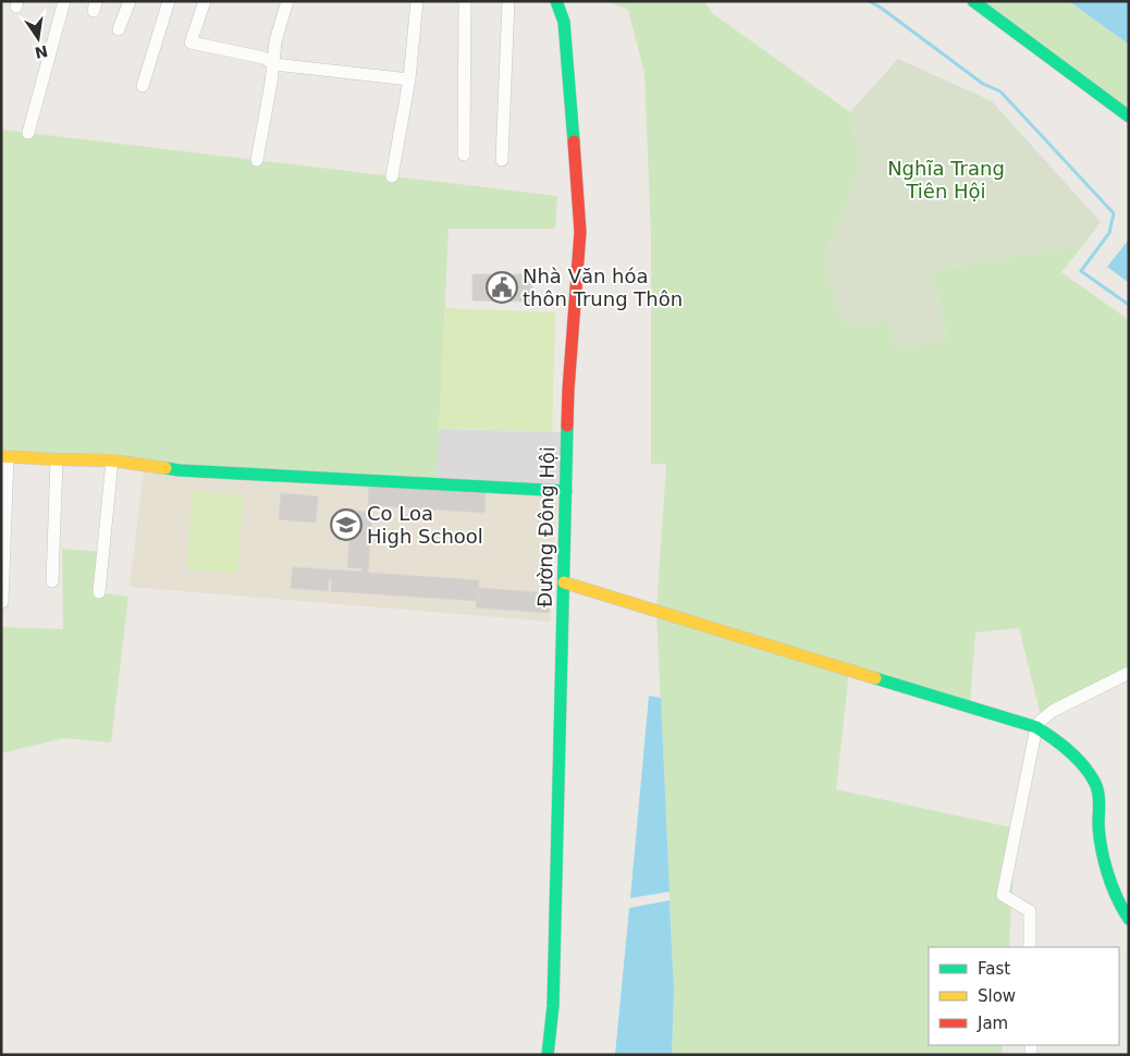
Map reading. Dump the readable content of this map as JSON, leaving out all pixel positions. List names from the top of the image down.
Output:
{
  "streets": {
    "street": ["Đường Đông Hội"]
  },
  "parks": ["Nghĩa Trang Tiên Hội"],
  "places": {
    "public building": ["Nhà Văn hóa thôn Trung Thôn"],
    "school or university": ["Co Loa High School"]
  },
  "legend": ["Fast", "Slow", "Jam"],
  "north": "bottom"
}
